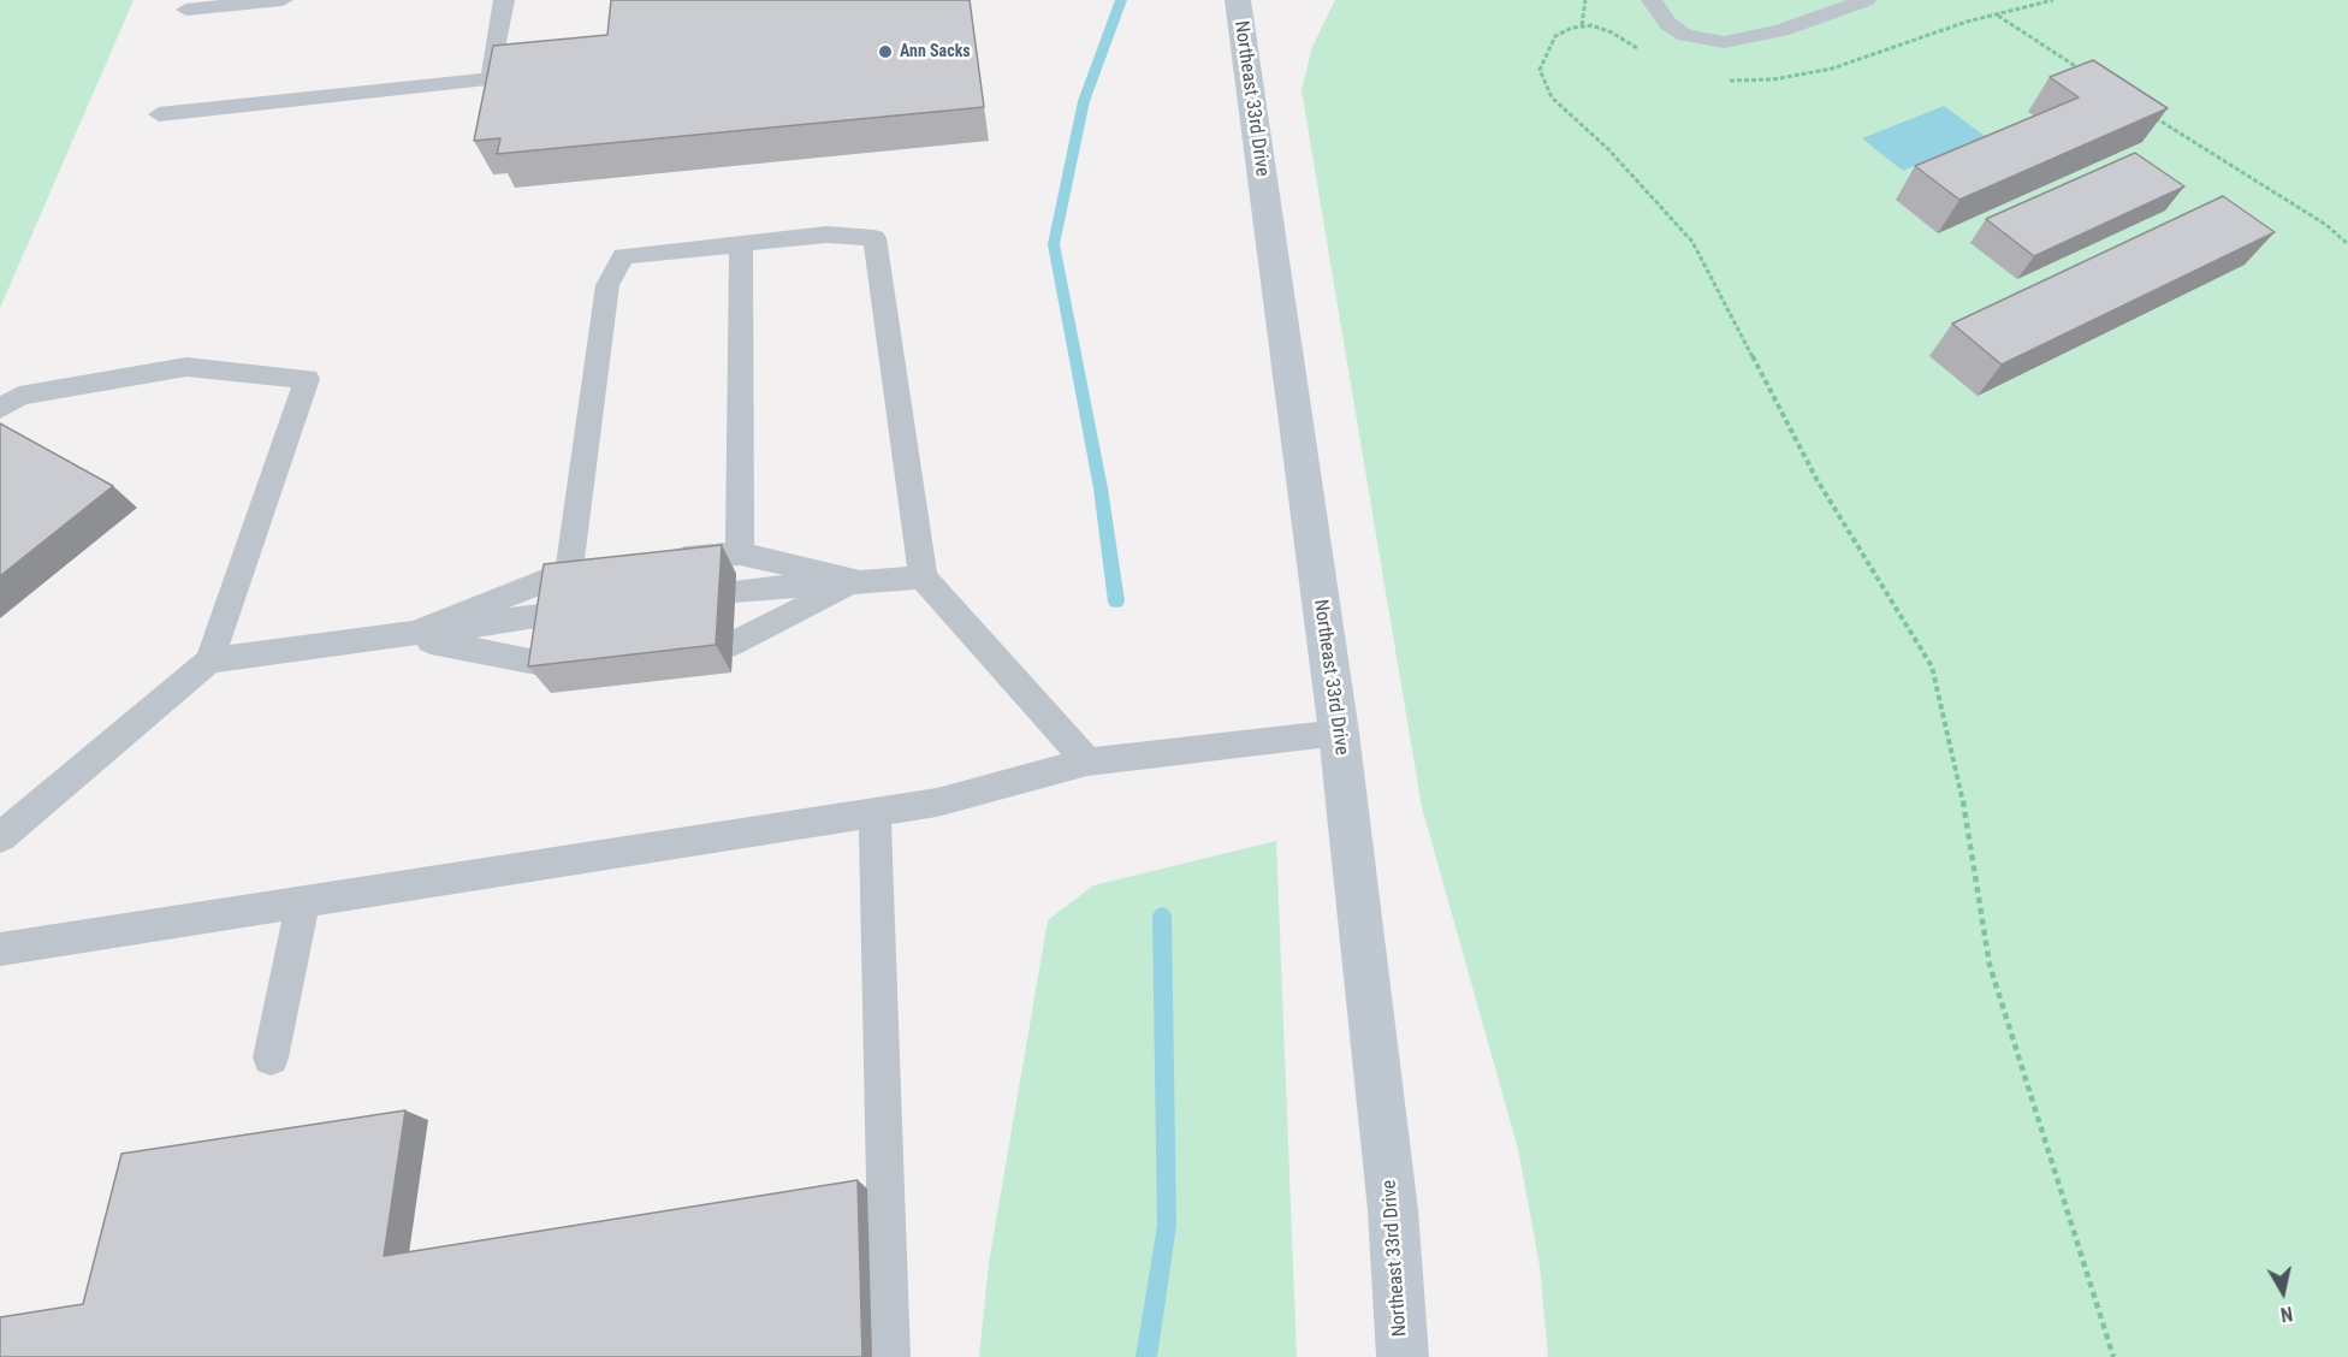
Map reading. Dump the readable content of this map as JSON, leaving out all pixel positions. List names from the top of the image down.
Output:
{
  "streets": {
    "main road": ["Northeast 33rd Drive"]
  },
  "places": ["Ann Sacks"],
  "north": "bottom"
}
